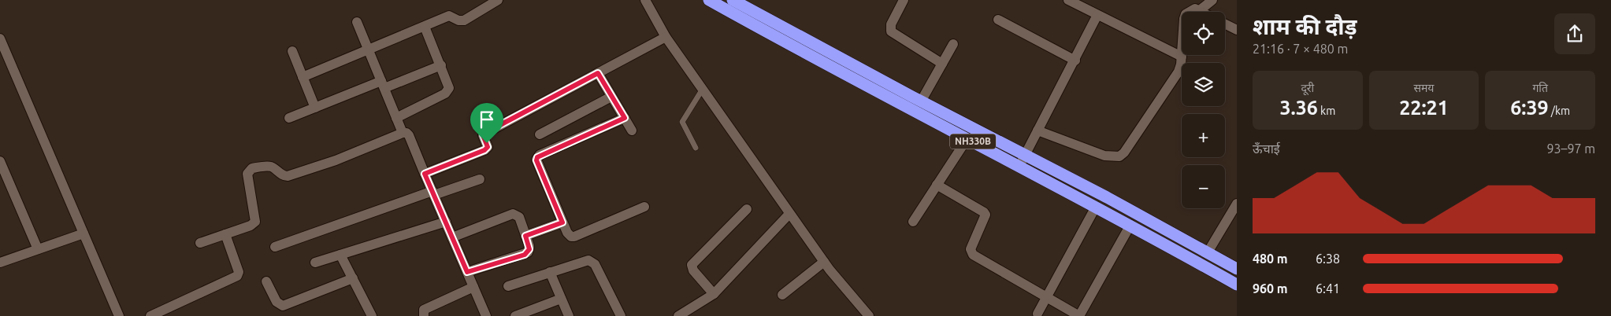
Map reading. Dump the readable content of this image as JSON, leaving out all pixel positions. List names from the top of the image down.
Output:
{
  "streets": {
    "highway": ["NH330B"]
  },
  "page": {
    "heading": ["शाम की दौड़", "21:16 · 7 × 480 m"],
    "map_buttons": ["+", "−"],
    "stats": [
      ["दूरी", "3.36 km"],
      ["समय", "22:21"],
      ["गति", "6:39 /km"]
    ],
    "chart": ["ऊँचाई", "93–97 m"],
    "list": [
      {
        "name": "480 m",
        "note": "6:38"
      },
      {
        "name": "960 m",
        "note": "6:41"
      }
    ]
  }
}
